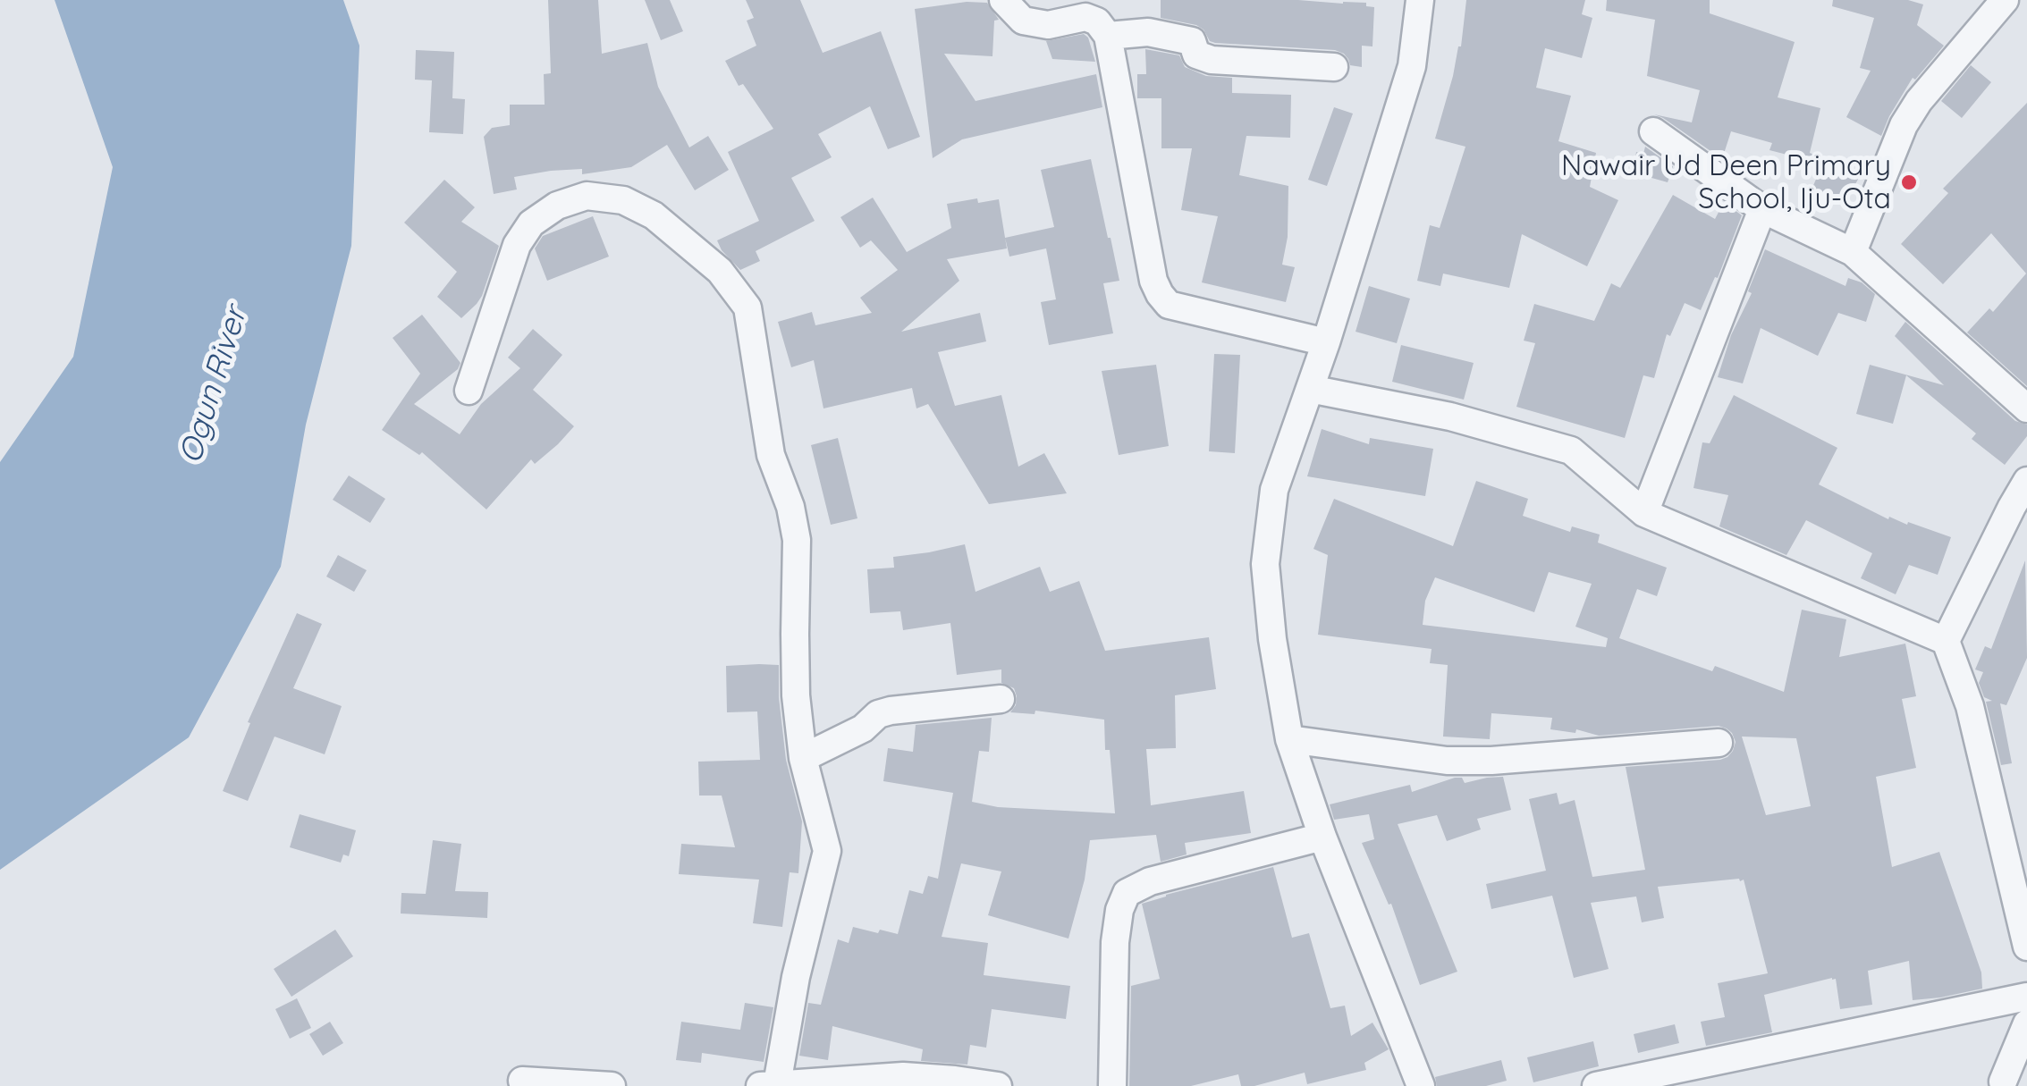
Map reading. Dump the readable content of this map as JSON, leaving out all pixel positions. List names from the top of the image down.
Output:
{
  "water": ["Ogun River"],
  "places": ["Nawair Ud Deen Primary School, Iju-Ota"]
}
